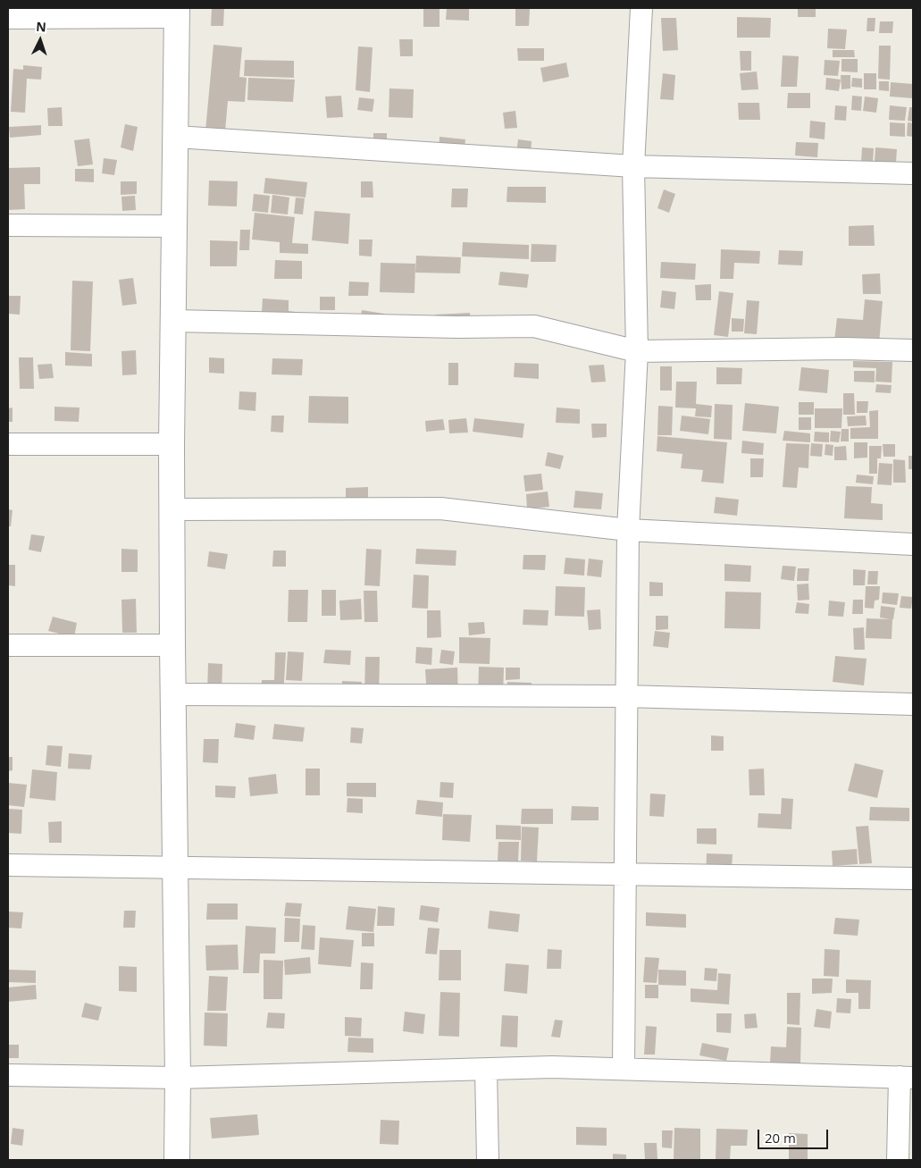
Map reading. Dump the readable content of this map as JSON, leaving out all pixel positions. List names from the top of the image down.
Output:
{
  "scale_bar": "20 m",
  "north": "top"
}
